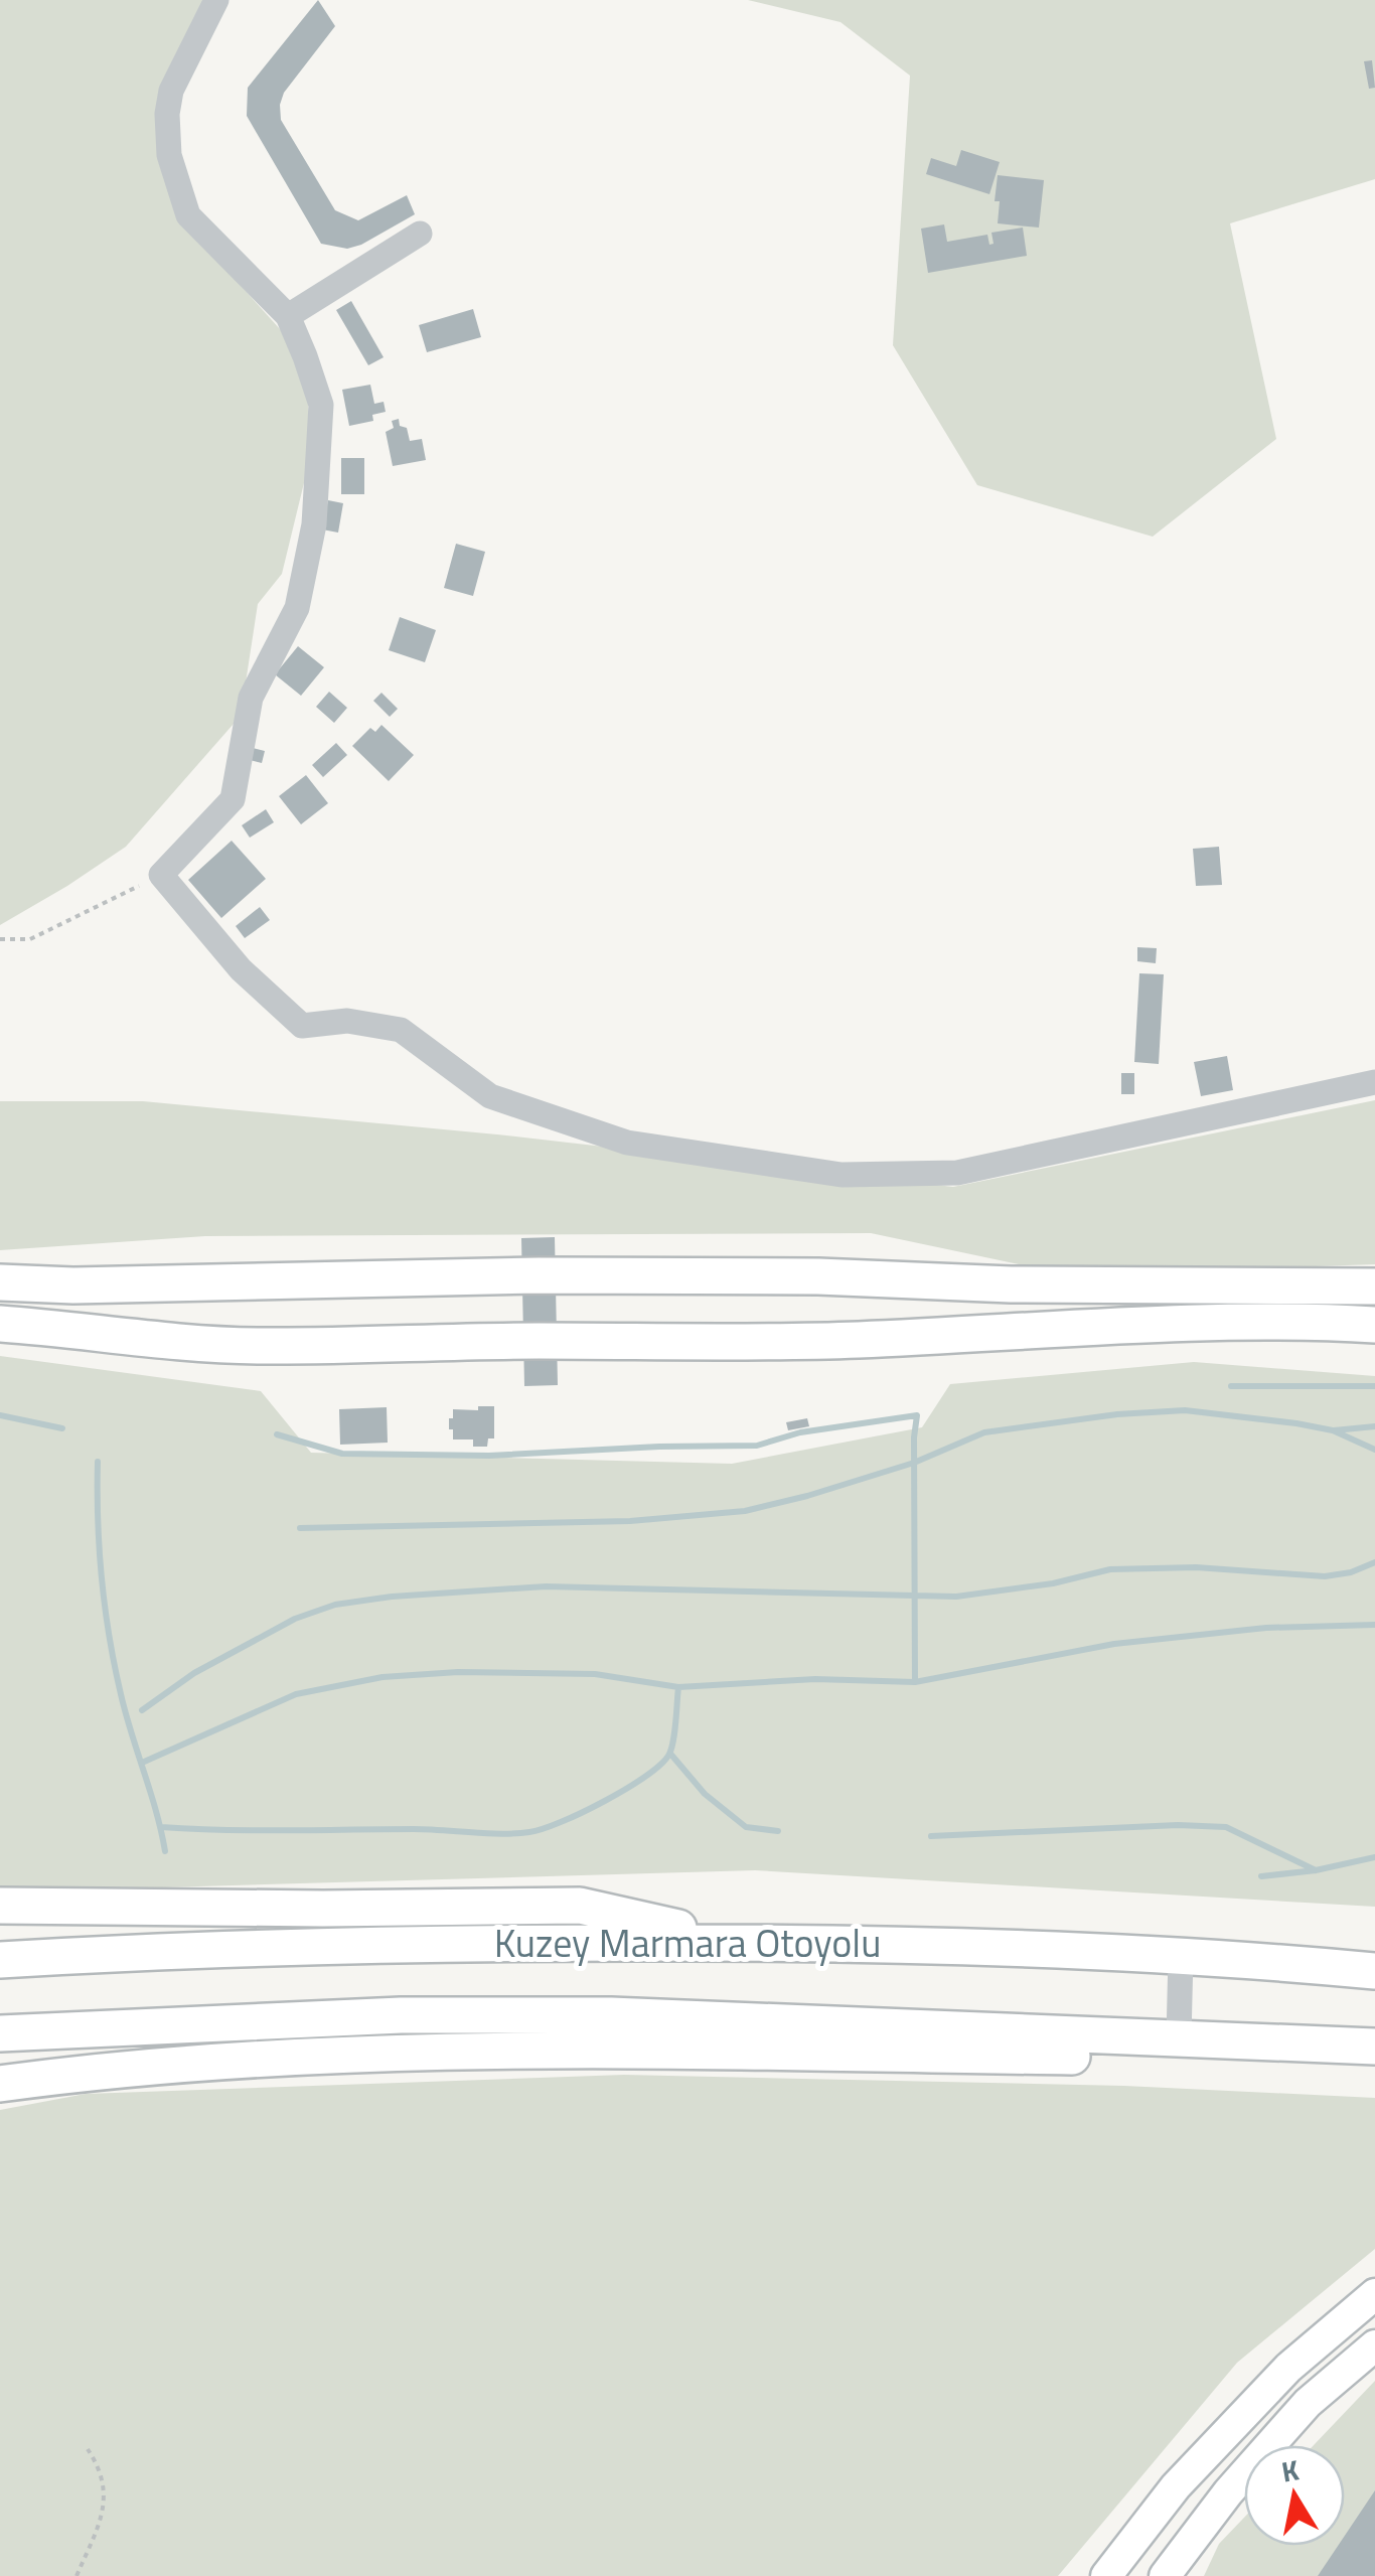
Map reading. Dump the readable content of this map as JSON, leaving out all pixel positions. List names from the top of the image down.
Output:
{
  "streets": {
    "highway": ["Kuzey Marmara Otoyolu"]
  },
  "north": "top"
}
